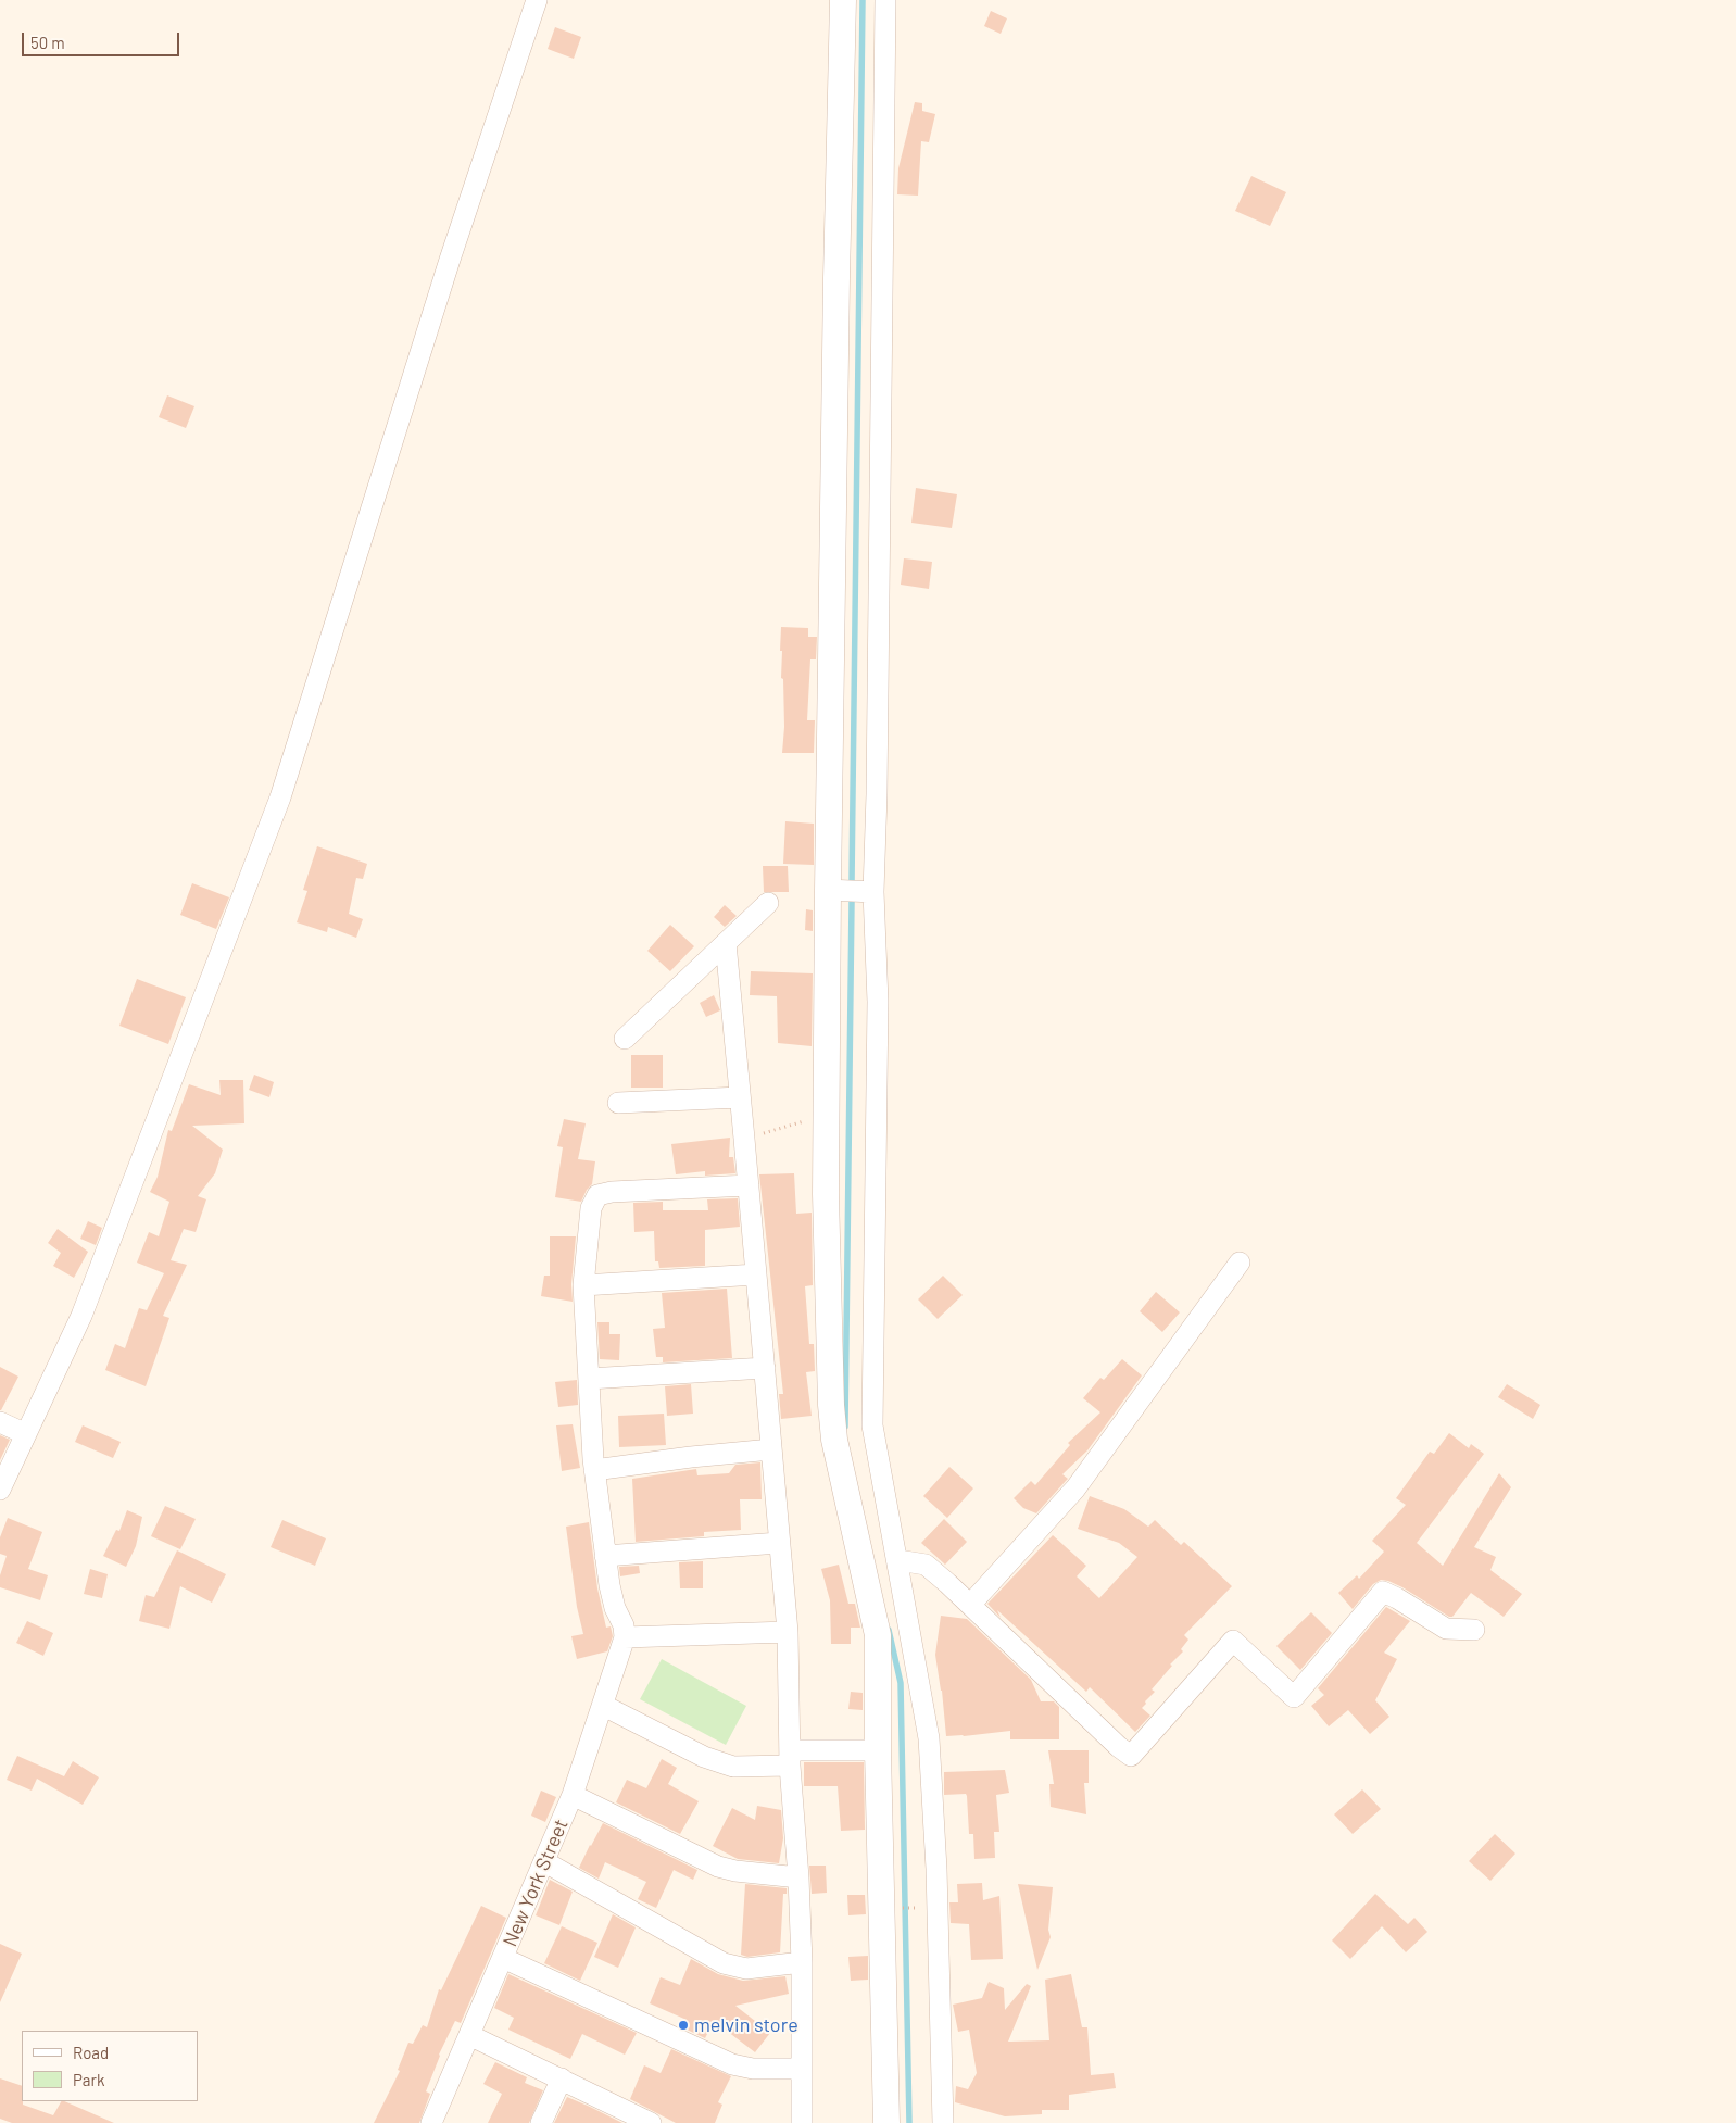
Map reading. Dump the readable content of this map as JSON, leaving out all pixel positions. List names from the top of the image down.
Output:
{
  "streets": {
    "street": ["New York Street"]
  },
  "places": ["melvin store"],
  "legend": ["Road", "Park"],
  "scale_bar": "50 m"
}
